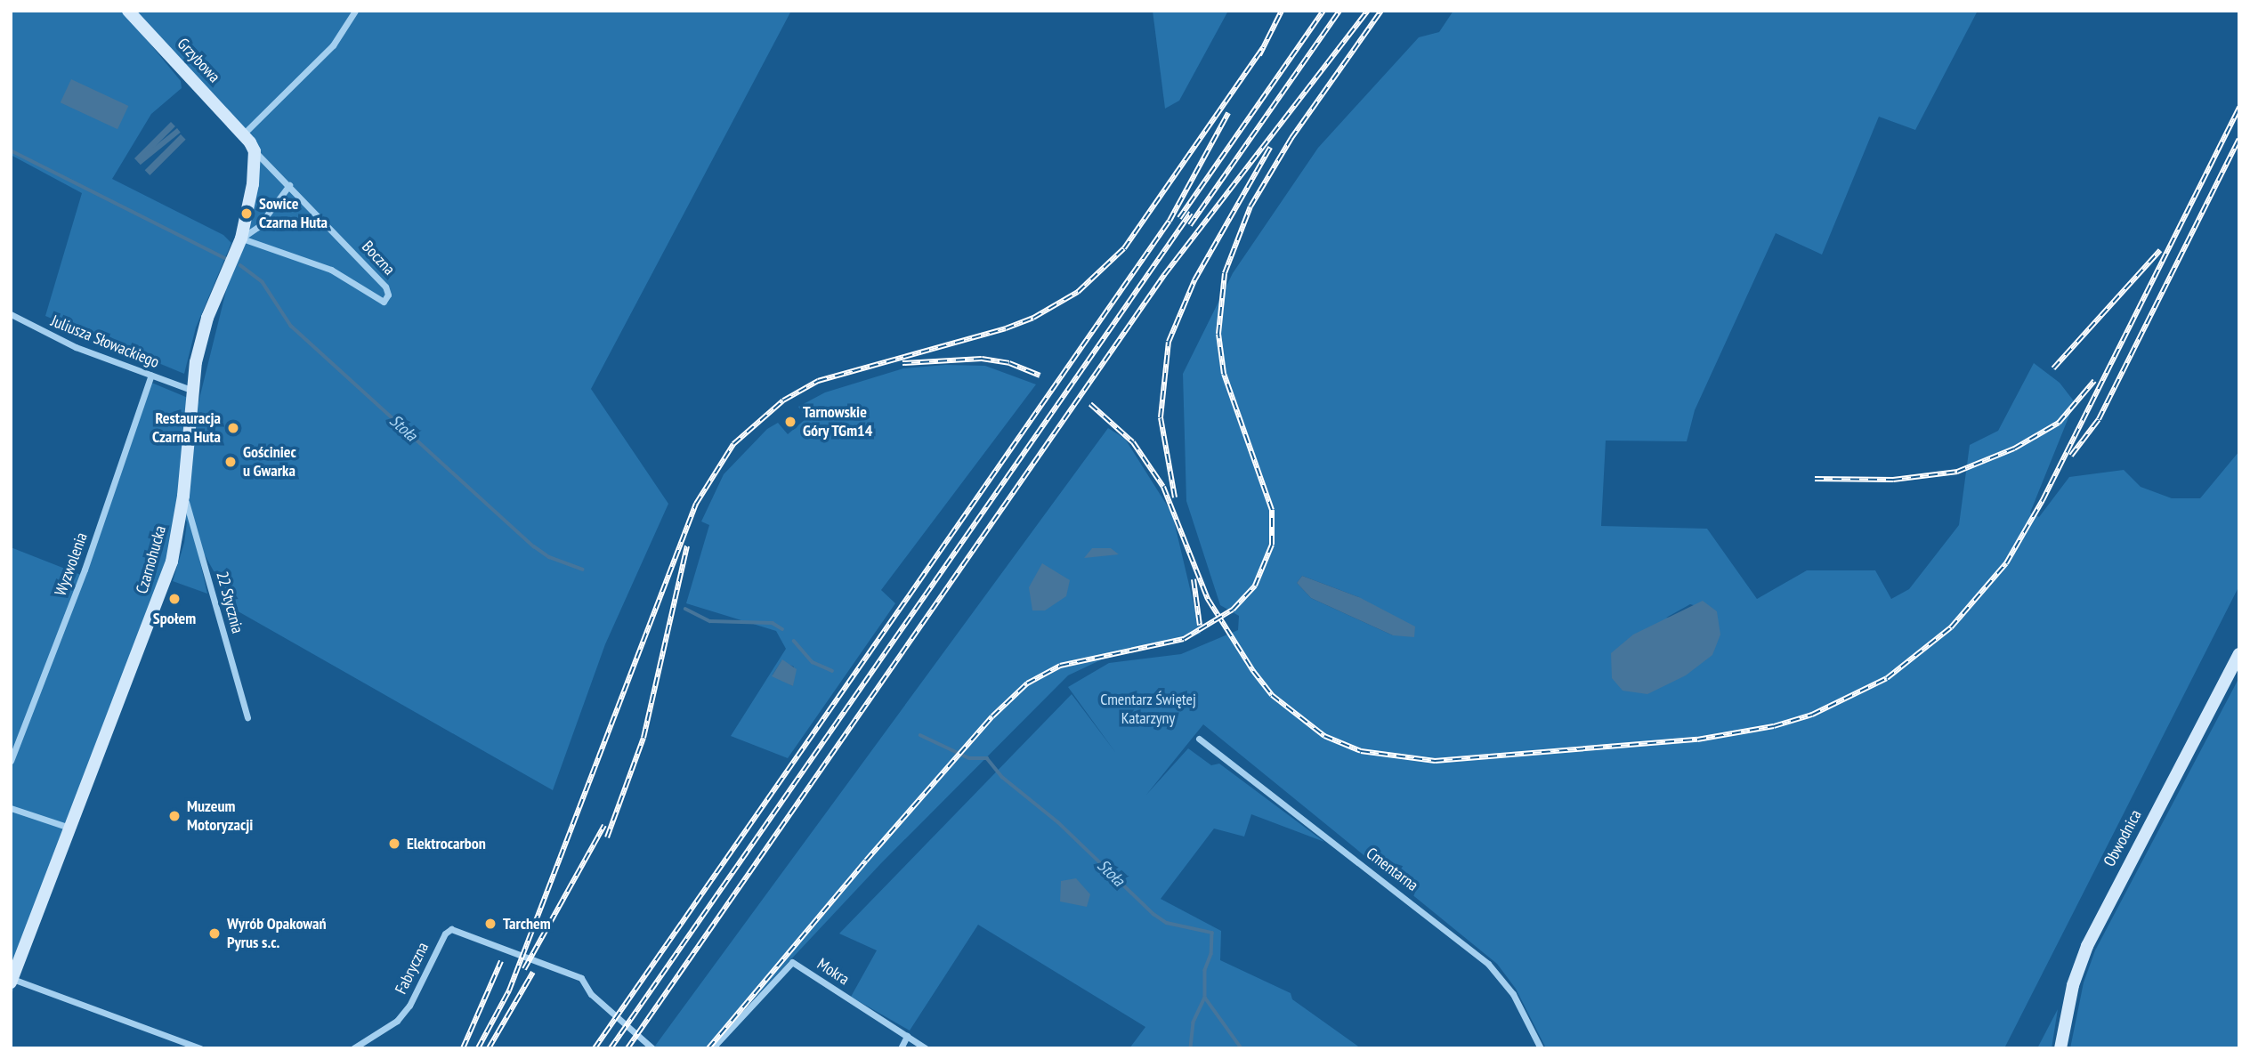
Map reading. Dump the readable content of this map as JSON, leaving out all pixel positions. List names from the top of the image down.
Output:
{
  "streets": {
    "street": [
      "Grzybowa",
      "Boczna",
      "Juliusza Słowackiego",
      "Czarnohucka",
      "Wyzwolenia",
      "22 Stycznia",
      "Obwodnica",
      "Cmentarna",
      "Fabryczna",
      "Mokra"
    ]
  },
  "crossings": [
    ["Boczna", "Czarnohucka"],
    ["Juliusza Słowackiego", "Czarnohucka"],
    ["Juliusza Słowackiego", "Wyzwolenia"],
    ["Czarnohucka", "22 Stycznia"]
  ],
  "water": ["Stoła"],
  "parks": ["Cmentarz Świętej Katarzyny"],
  "places": [
    "Sowice Czarna Huta",
    "Tarnowskie Góry TGm14",
    "Restauracja Czarna Huta",
    "Gościniec u Gwarka",
    "Społem",
    "Muzeum Motoryzacji",
    "Elektrocarbon",
    "Tarchem",
    "Wyrób Opakowań Pyrus s.c."
  ]
}
